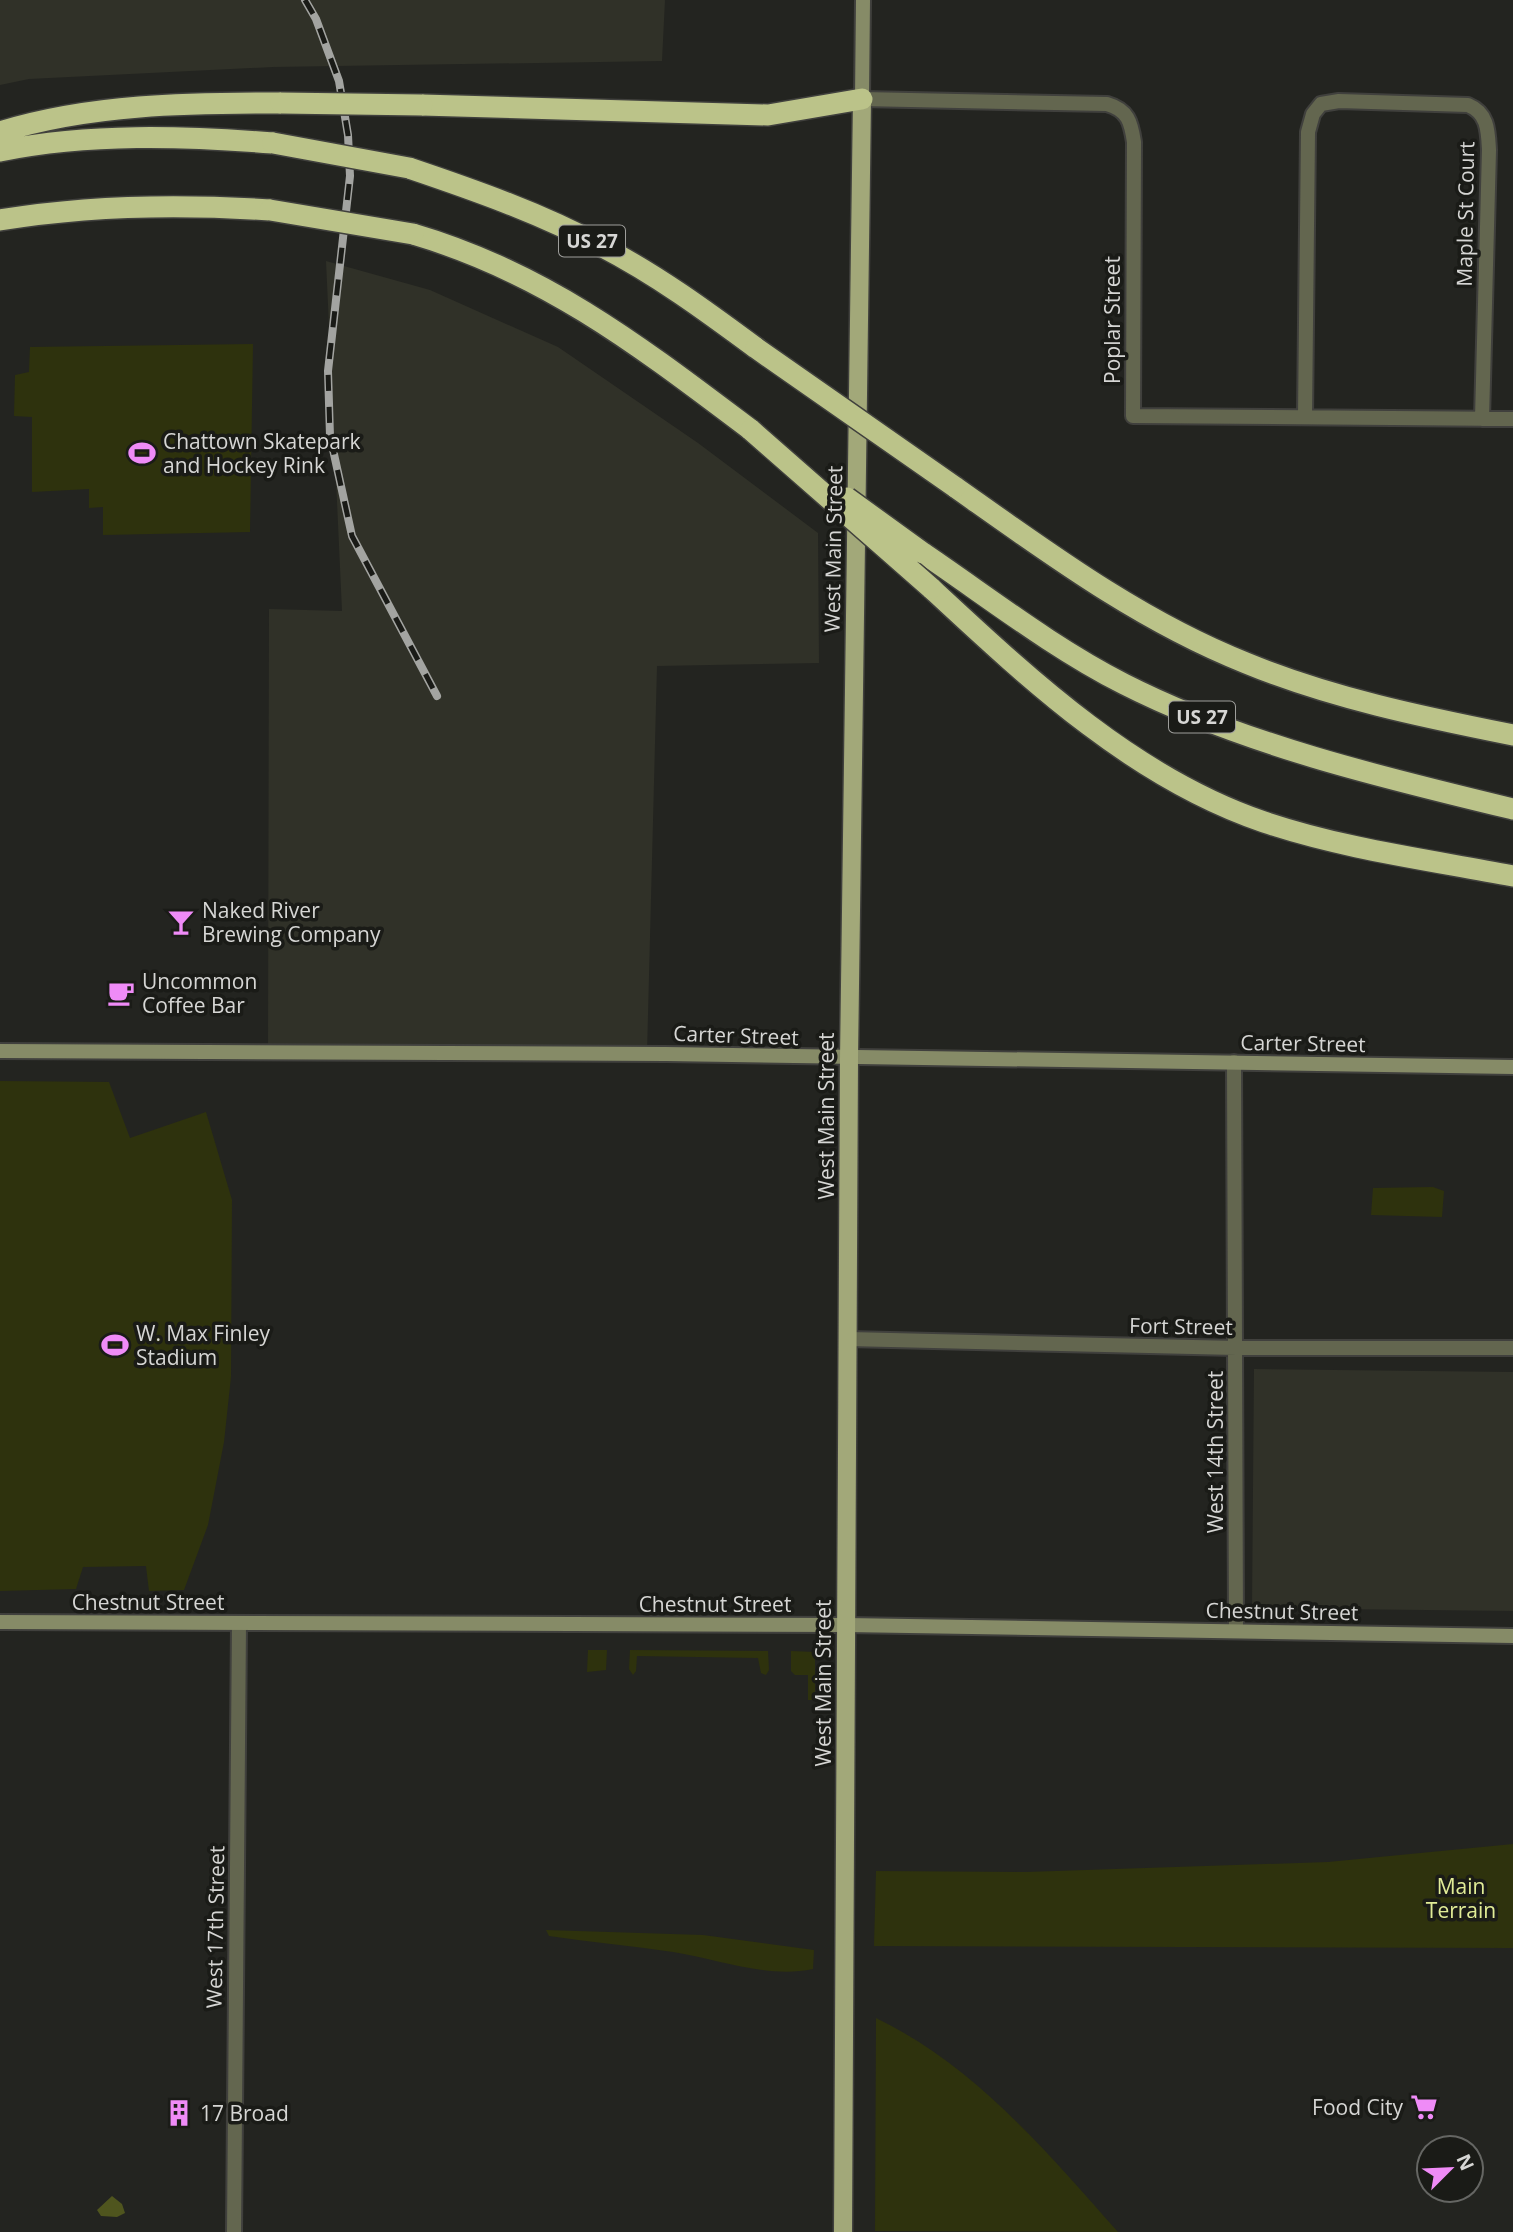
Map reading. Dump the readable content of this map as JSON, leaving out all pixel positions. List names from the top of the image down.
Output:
{
  "streets": {
    "highway": ["US 27"],
    "main road": ["West Main Street"],
    "street": [
      "Maple St Court",
      "Poplar Street",
      "Carter Street",
      "Fort Street",
      "West 14th Street",
      "Chestnut Street",
      "West 17th Street"
    ]
  },
  "crossings": [
    ["Maple St Court", "Poplar Street"],
    ["Poplar Street", "West Main Street"],
    ["West Main Street", "Carter Street"],
    ["West Main Street", "Fort Street"],
    ["West Main Street", "Chestnut Street"],
    ["Carter Street", "West 14th Street"],
    ["Fort Street", "West 14th Street"],
    ["West 14th Street", "Chestnut Street"],
    ["Chestnut Street", "West 17th Street"]
  ],
  "parks": ["Main Terrain"],
  "places": {
    "sports": ["Chattown Skatepark and Hockey Rink", "W. Max Finley Stadium"],
    "bar": ["Naked River Brewing Company"],
    "cafe": ["Uncommon Coffee Bar"],
    "supermarket": ["Food City"],
    "building": ["17 Broad"]
  },
  "north": "top right"
}
